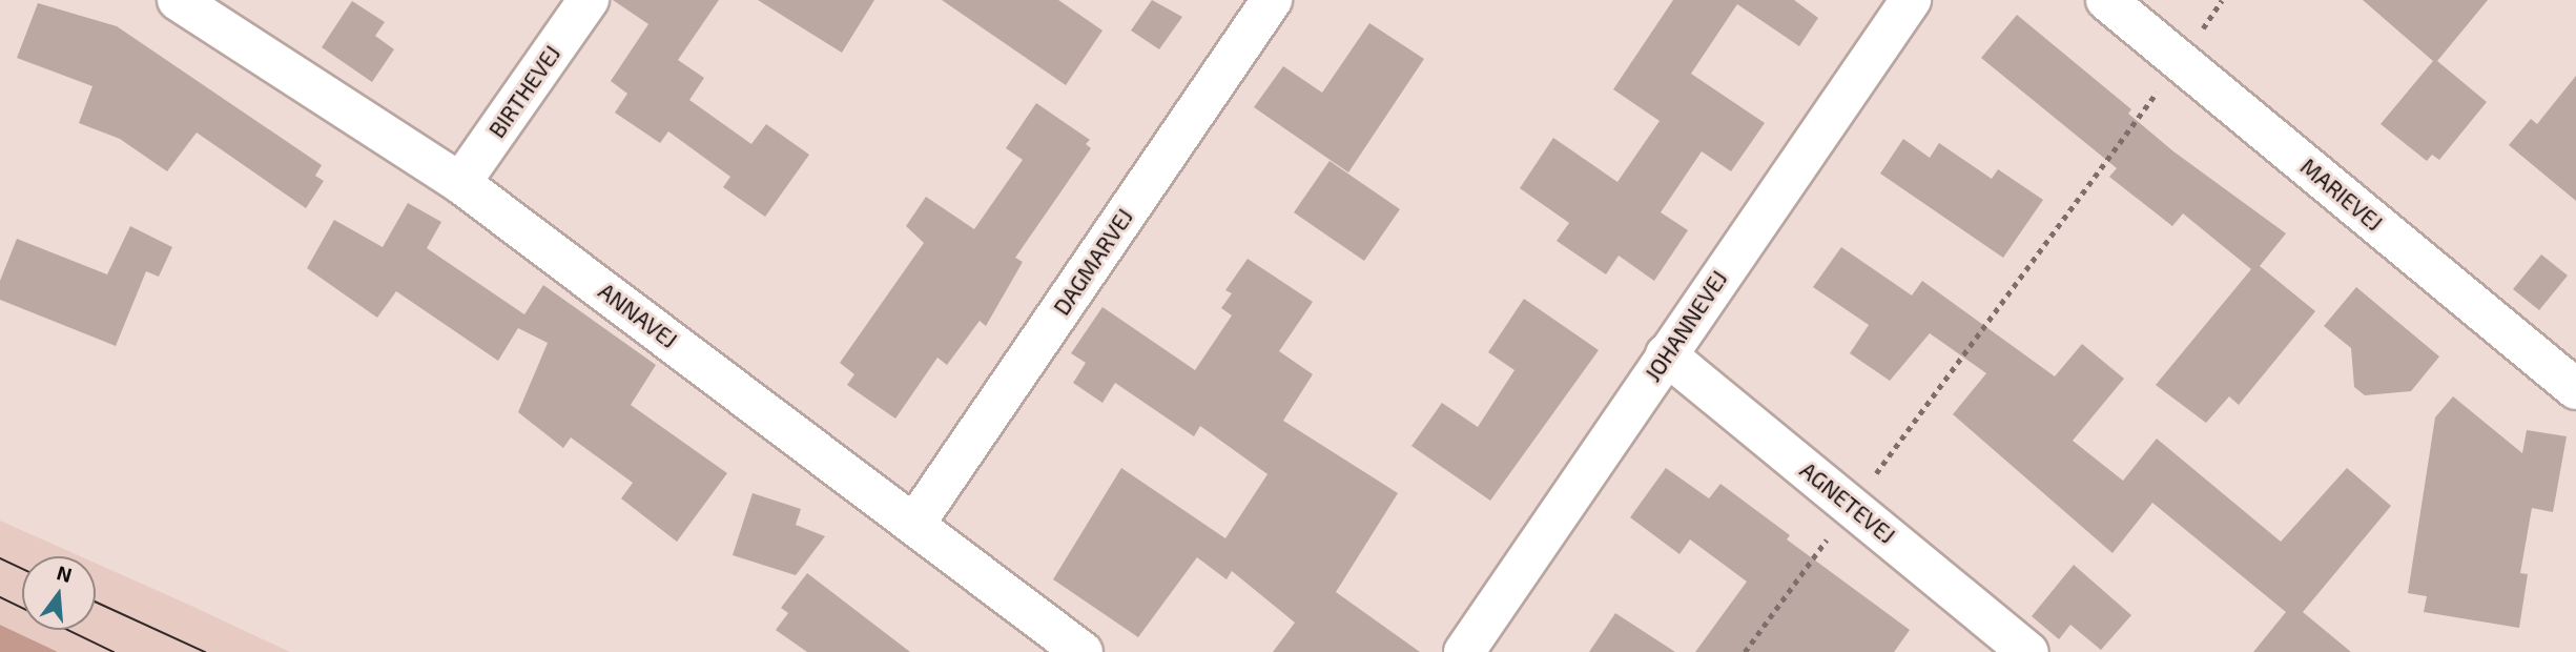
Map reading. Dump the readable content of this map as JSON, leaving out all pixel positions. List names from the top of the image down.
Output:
{
  "streets": {
    "street": [
      "BIRTHEVEJ",
      "MARIEVEJ",
      "DAGMARVEJ",
      "ANNAVEJ",
      "JOHANNEVEJ",
      "AGNETEVEJ"
    ]
  },
  "crossings": [
    ["BIRTHEVEJ", "ANNAVEJ"],
    ["DAGMARVEJ", "ANNAVEJ"],
    ["JOHANNEVEJ", "AGNETEVEJ"]
  ],
  "north": "top"
}
